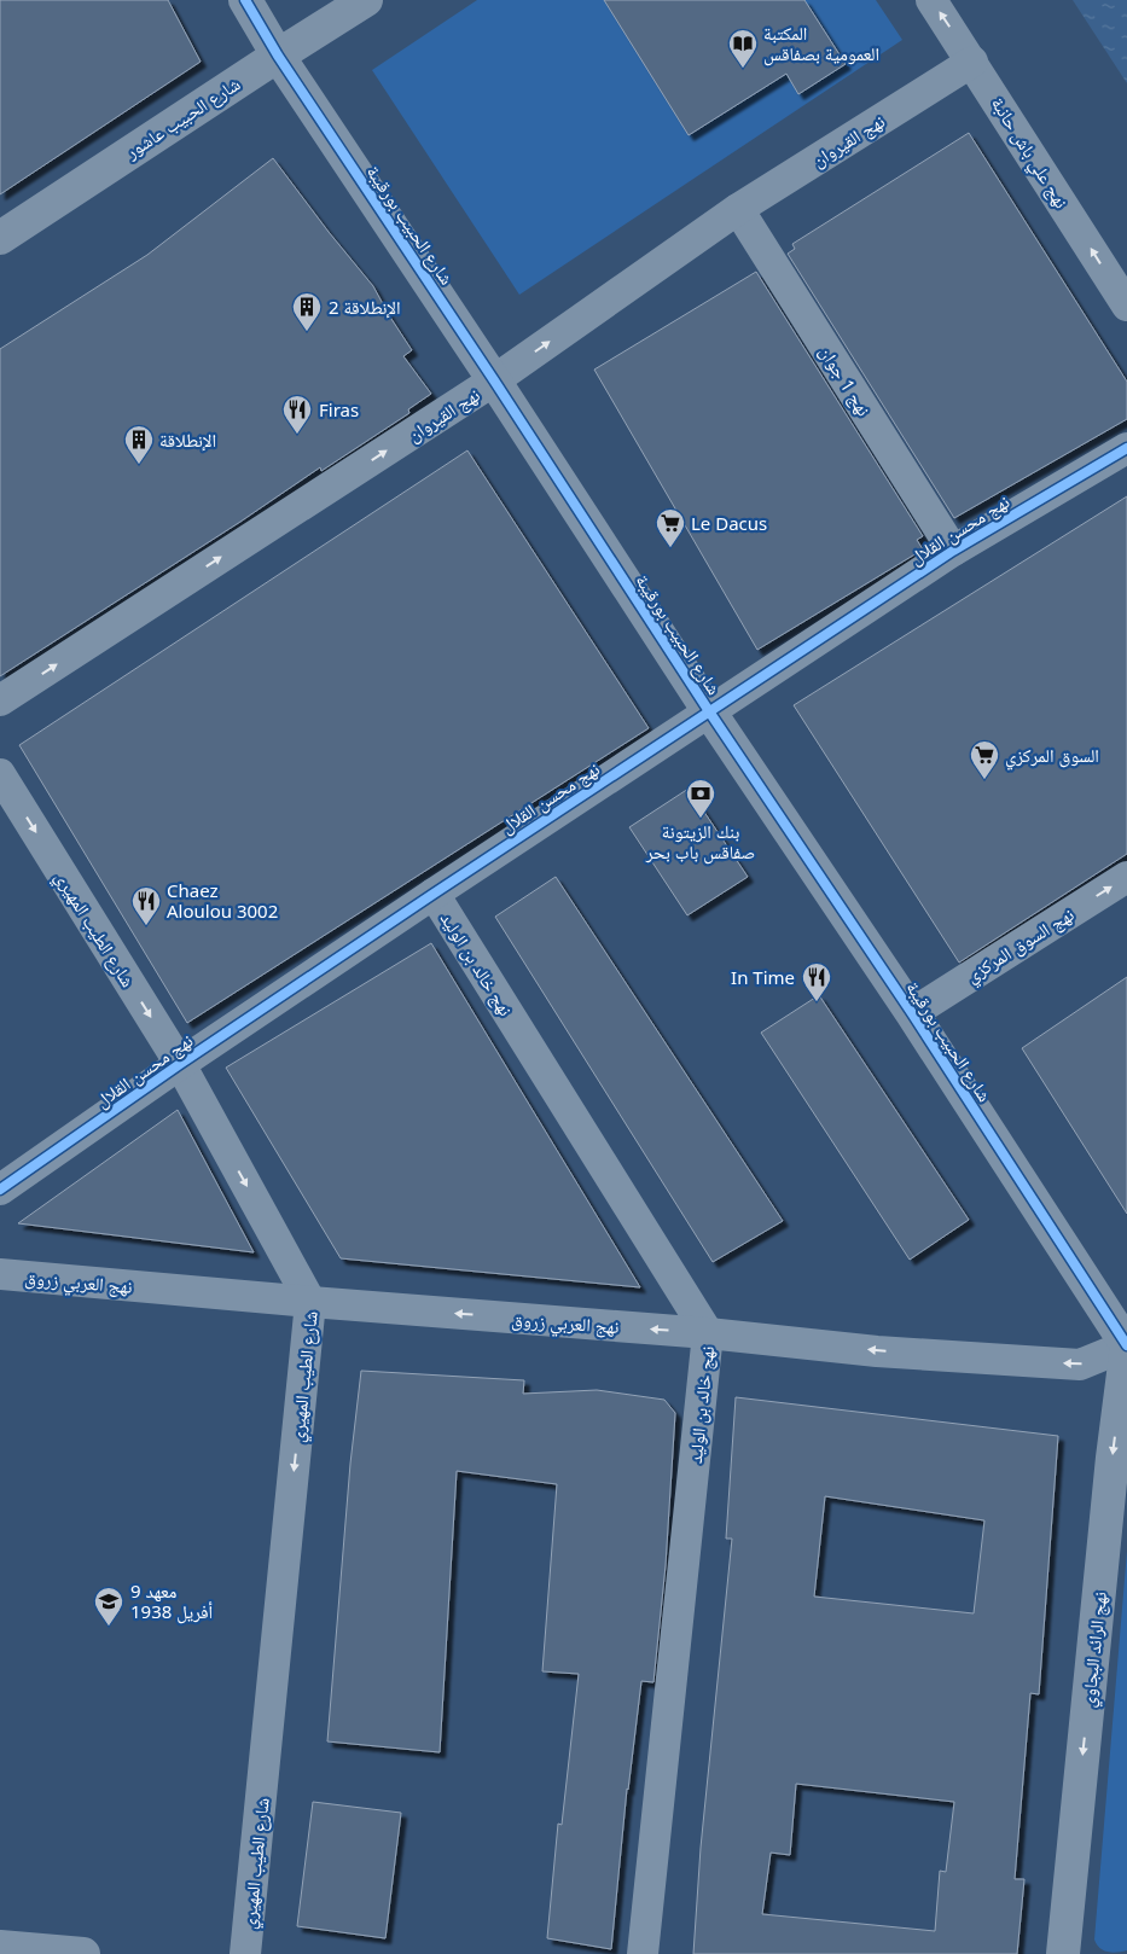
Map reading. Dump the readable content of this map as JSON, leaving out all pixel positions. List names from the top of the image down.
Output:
{
  "streets": {
    "street": [
      "شارع الحبيب عاشور",
      "نهج القيروان",
      "نهج علي باش حانبة",
      "شارع الحبيب بورقيبة",
      "نهج 1 جوان",
      "نهج محسن القلال",
      "شارع الطيب المهيري",
      "نهج السوق المركزي",
      "نهج خالد بن الوليد",
      "نهج العربي زروق",
      "نهج الرائد البجاوي"
    ]
  },
  "crossings": [
    ["شارع الحبيب عاشور", "شارع الحبيب بورقيبة"],
    ["نهج القيروان", "نهج علي باش حانبة"],
    ["نهج القيروان", "شارع الحبيب بورقيبة"],
    ["نهج القيروان", "نهج 1 جوان"],
    ["شارع الحبيب بورقيبة", "نهج محسن القلال"],
    ["شارع الحبيب بورقيبة", "نهج السوق المركزي"],
    ["شارع الحبيب بورقيبة", "نهج العربي زروق"],
    ["شارع الحبيب بورقيبة", "نهج الرائد البجاوي"],
    ["نهج 1 جوان", "نهج محسن القلال"],
    ["نهج محسن القلال", "شارع الطيب المهيري"],
    ["نهج محسن القلال", "نهج خالد بن الوليد"],
    ["شارع الطيب المهيري", "نهج العربي زروق"],
    ["نهج خالد بن الوليد", "نهج العربي زروق"],
    ["نهج العربي زروق", "نهج الرائد البجاوي"]
  ],
  "one_way": [
    "نهج القيروان",
    "نهج علي باش حانبة",
    "شارع الطيب المهيري",
    "نهج السوق المركزي",
    "نهج العربي زروق",
    "نهج الرائد البجاوي"
  ],
  "places": {
    "library": ["المكتبة العمومية بصفاقس"],
    "building": ["الإنطلاقة 2", "الإنطلاقة"],
    "restaurant": ["Firas", "Chaez Aloulou 3002", "In Time"],
    "supermarket": ["Le Dacus", "السوق المركزي"],
    "bank": ["بنك الزيتونة صفاقس باب بحر"],
    "school or university": ["معهد 9 أفريل 1938"]
  }
}
